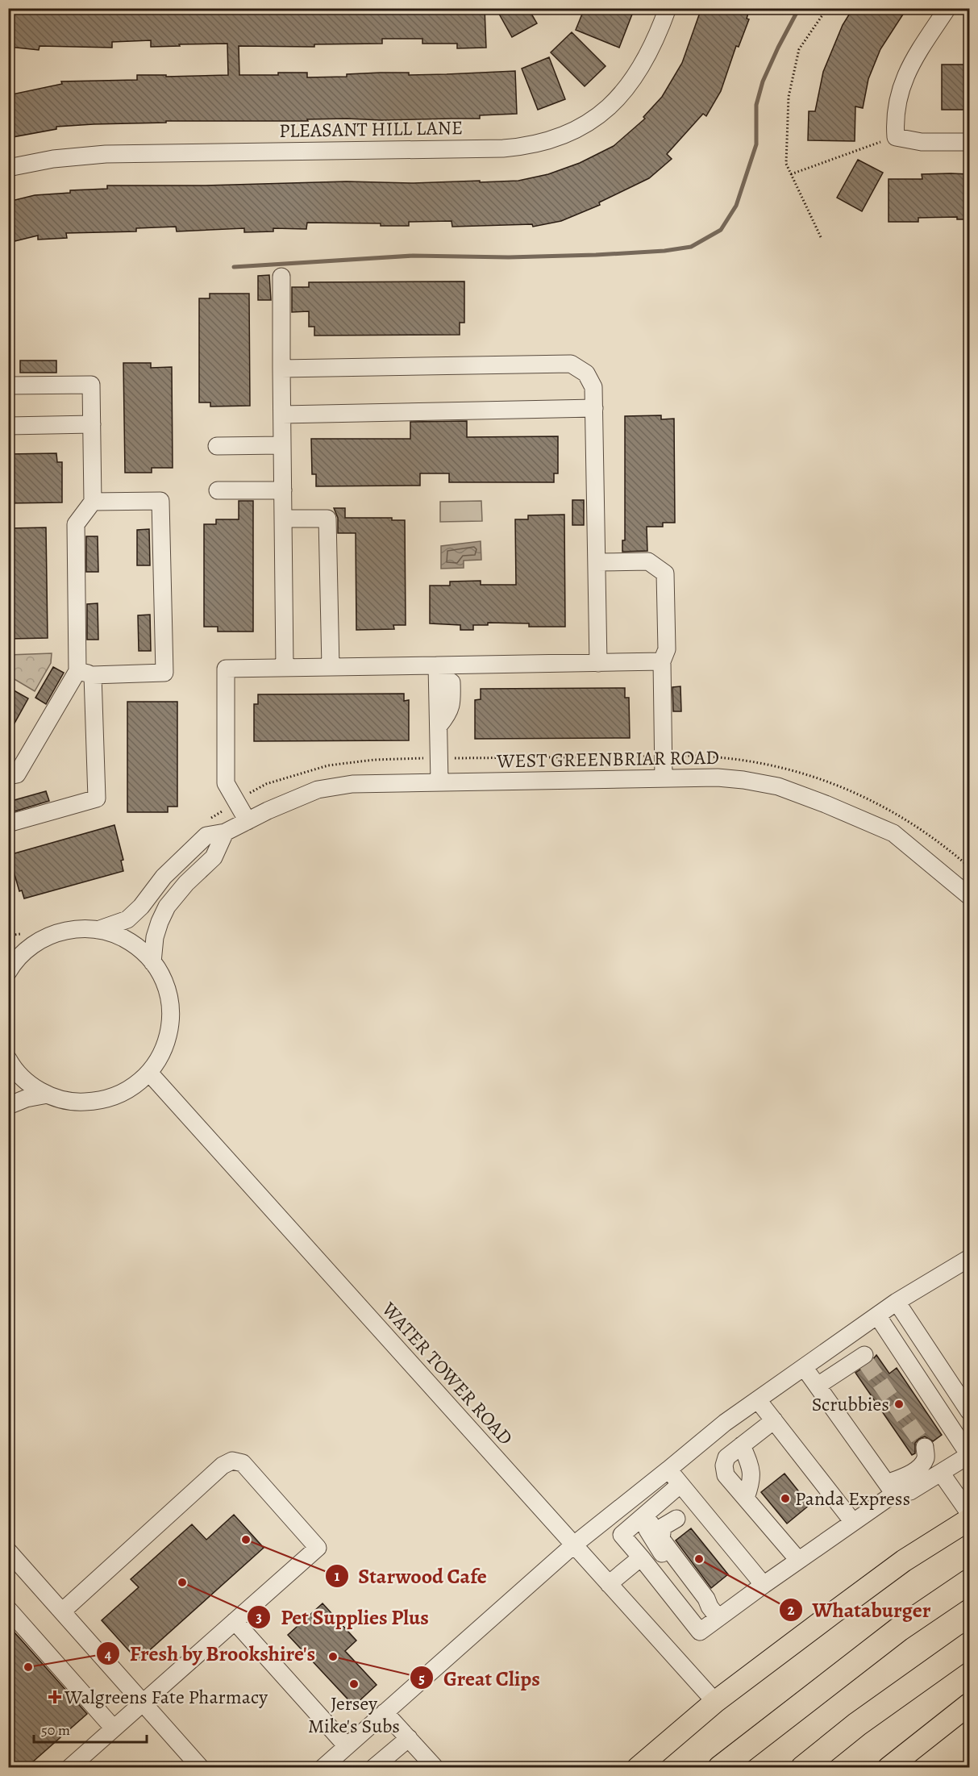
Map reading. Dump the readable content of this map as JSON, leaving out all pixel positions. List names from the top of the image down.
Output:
{
  "streets": {
    "street": ["PLEASANT HILL LANE", "WEST GREENBRIAR ROAD", "WATER TOWER ROAD"]
  },
  "places": {
    "other": [
      "Scrubbies",
      "Panda Express",
      "Starwood Cafe",
      "Whataburger",
      "Pet Supplies Plus",
      "Great Clips",
      "Fresh by Brookshire's",
      "Jersey Mike's Subs"
    ],
    "health": ["Walgreens Fate Pharmacy"]
  },
  "scale_bar": "50 m"
}
